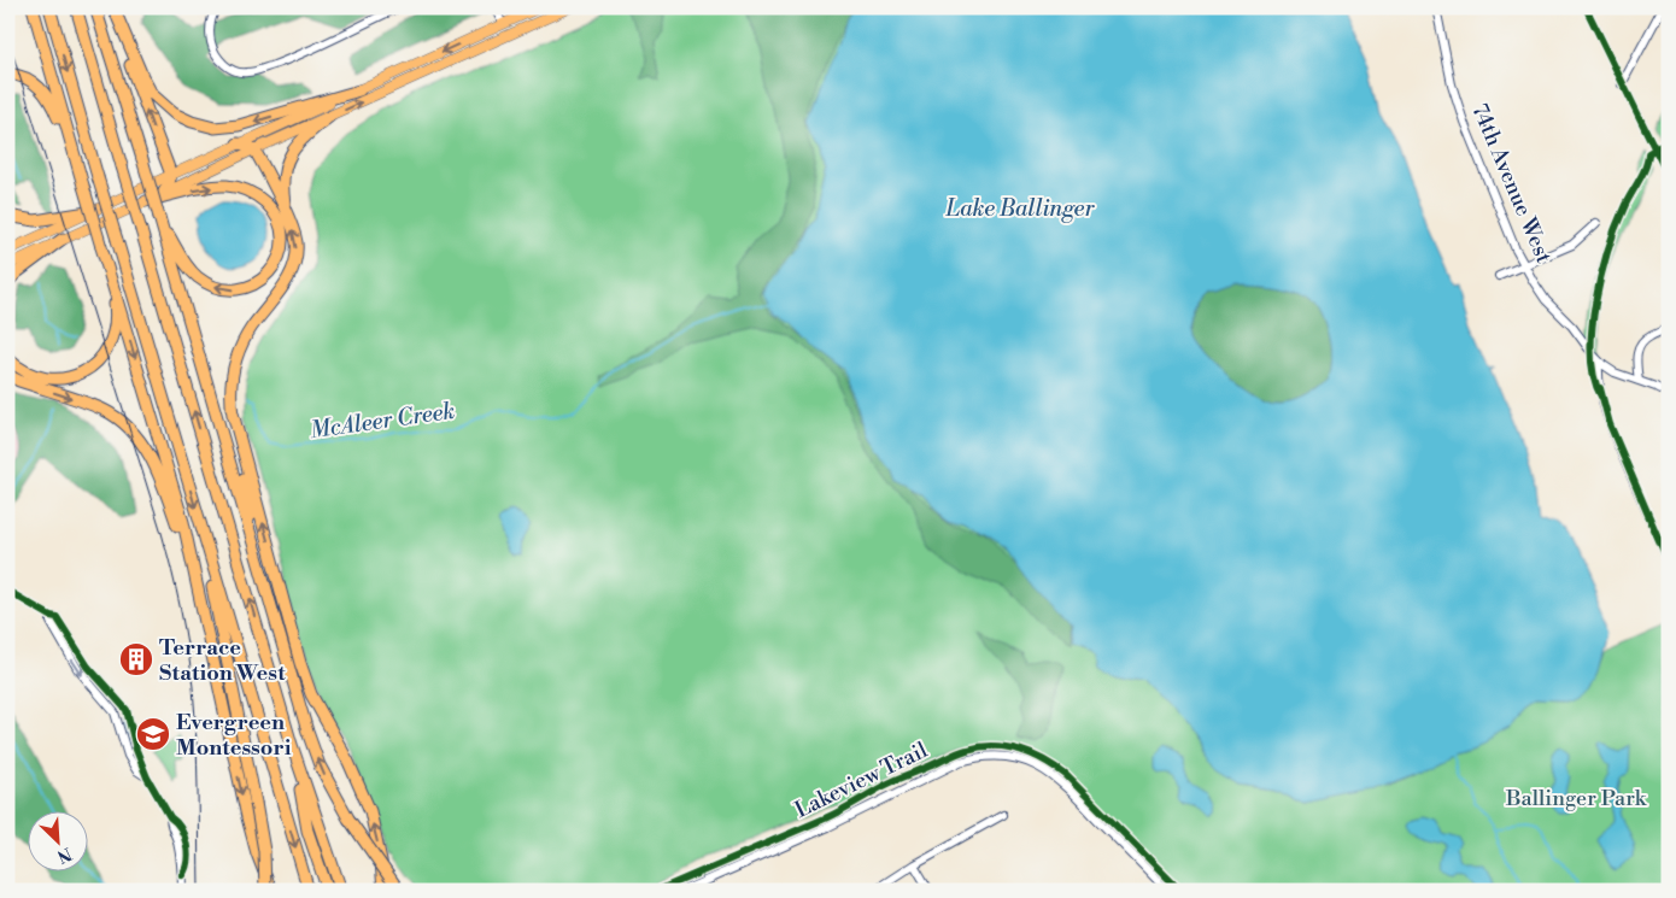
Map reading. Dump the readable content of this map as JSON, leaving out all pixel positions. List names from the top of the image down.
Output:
{
  "streets": {
    "street": ["74th Avenue West"],
    "cycle path": ["Lakeview Trail"]
  },
  "water": ["Lake Ballinger", "McAleer Creek"],
  "parks": ["Ballinger Park"],
  "places": {
    "building": ["Terrace Station West"],
    "school or university": ["Evergreen Montessori"]
  },
  "north": "bottom right"
}
